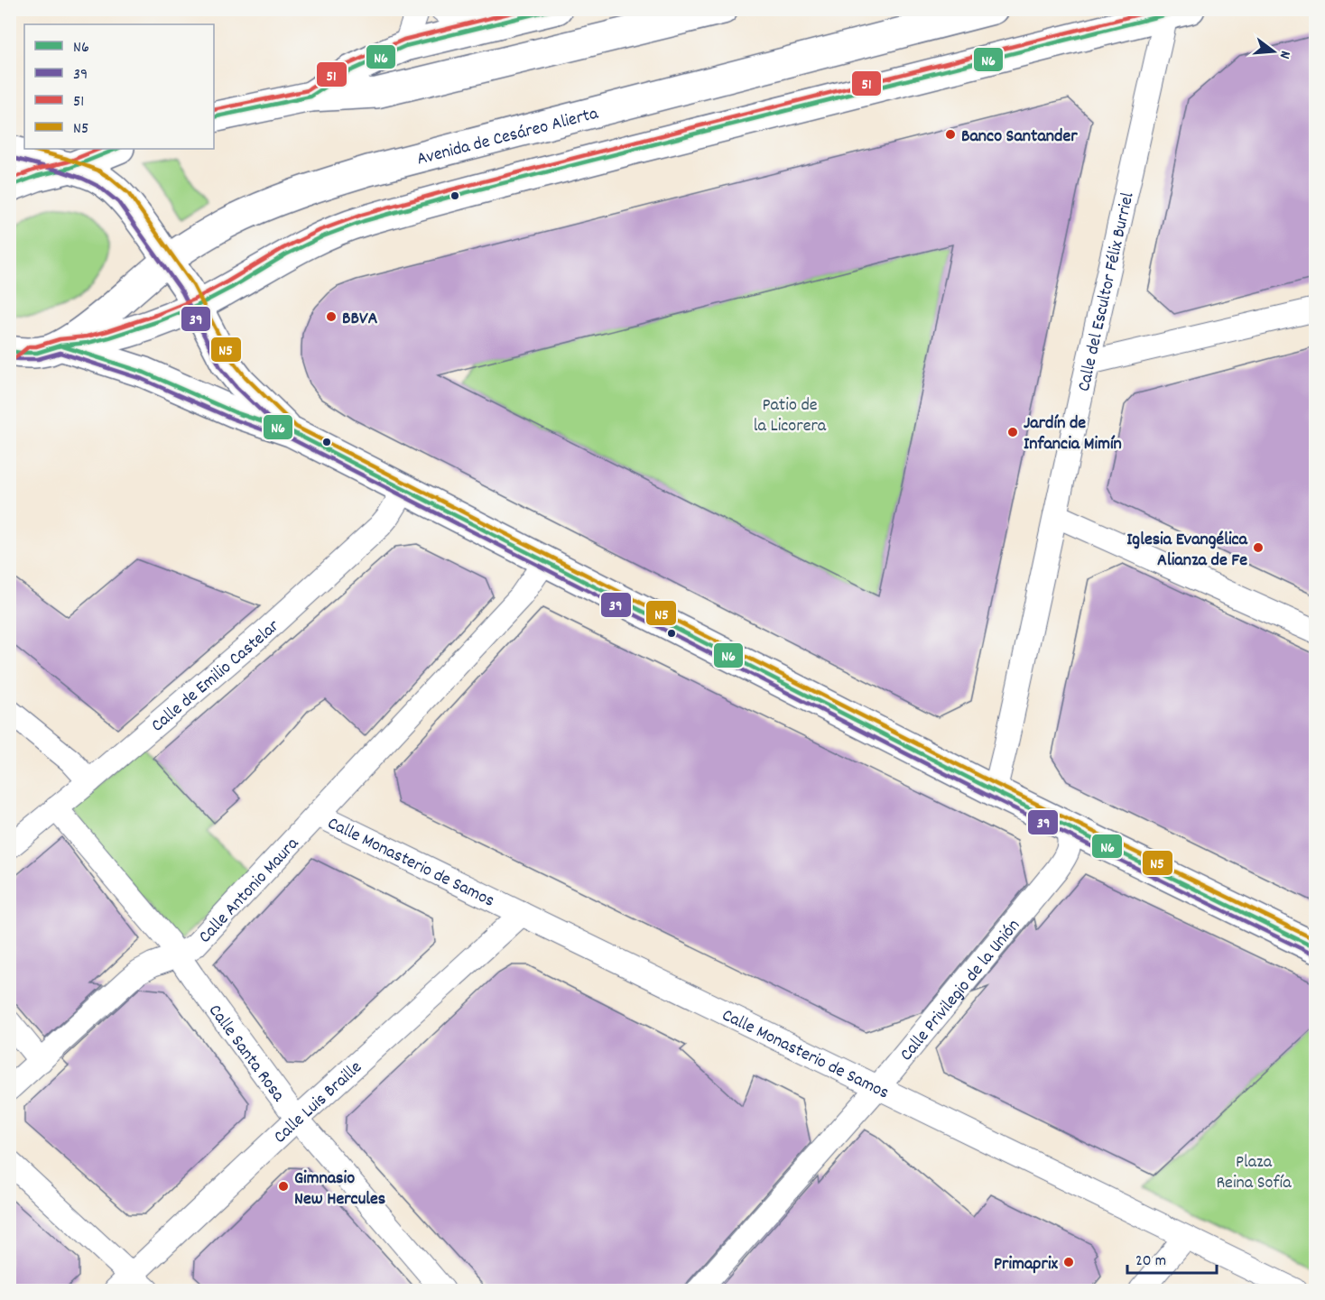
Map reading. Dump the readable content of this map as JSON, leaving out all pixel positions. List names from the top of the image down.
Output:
{
  "streets": {
    "main road": ["Avenida de Cesáreo Alierta"],
    "street": [
      "Calle del Escultor Félix Burriel",
      "Calle de Emilio Castelar",
      "Calle Monasterio de Samos",
      "Calle Antonio Maura",
      "Calle Privilegio de la Unión",
      "Calle Santa Rosa",
      "Calle Luis Braille"
    ]
  },
  "crossings": [
    ["Avenida de Cesáreo Alierta", "Calle del Escultor Félix Burriel"],
    ["Calle de Emilio Castelar", "Calle Santa Rosa"],
    ["Calle Monasterio de Samos", "Calle Antonio Maura"],
    ["Calle Monasterio de Samos", "Calle Privilegio de la Unión"],
    ["Calle Monasterio de Samos", "Calle Luis Braille"],
    ["Calle Antonio Maura", "Calle Santa Rosa"],
    ["Calle Santa Rosa", "Calle Luis Braille"]
  ],
  "parks": ["Patio de la Licorera", "Plaza Reina Sofía"],
  "places": [
    "Banco Santander",
    "BBVA",
    "Jardín de Infancia Mimín",
    "Iglesia Evangélica Alianza de Fe",
    "Gimnasio New Hercules",
    "Primaprix"
  ],
  "lines": [
    "transit line N6",
    "transit line 51",
    "transit line N5",
    "transit line 39"
  ],
  "legend": [
    "N6",
    "39",
    "51",
    "N5"
  ],
  "scale_bar": "20 m",
  "north": "right"
}
